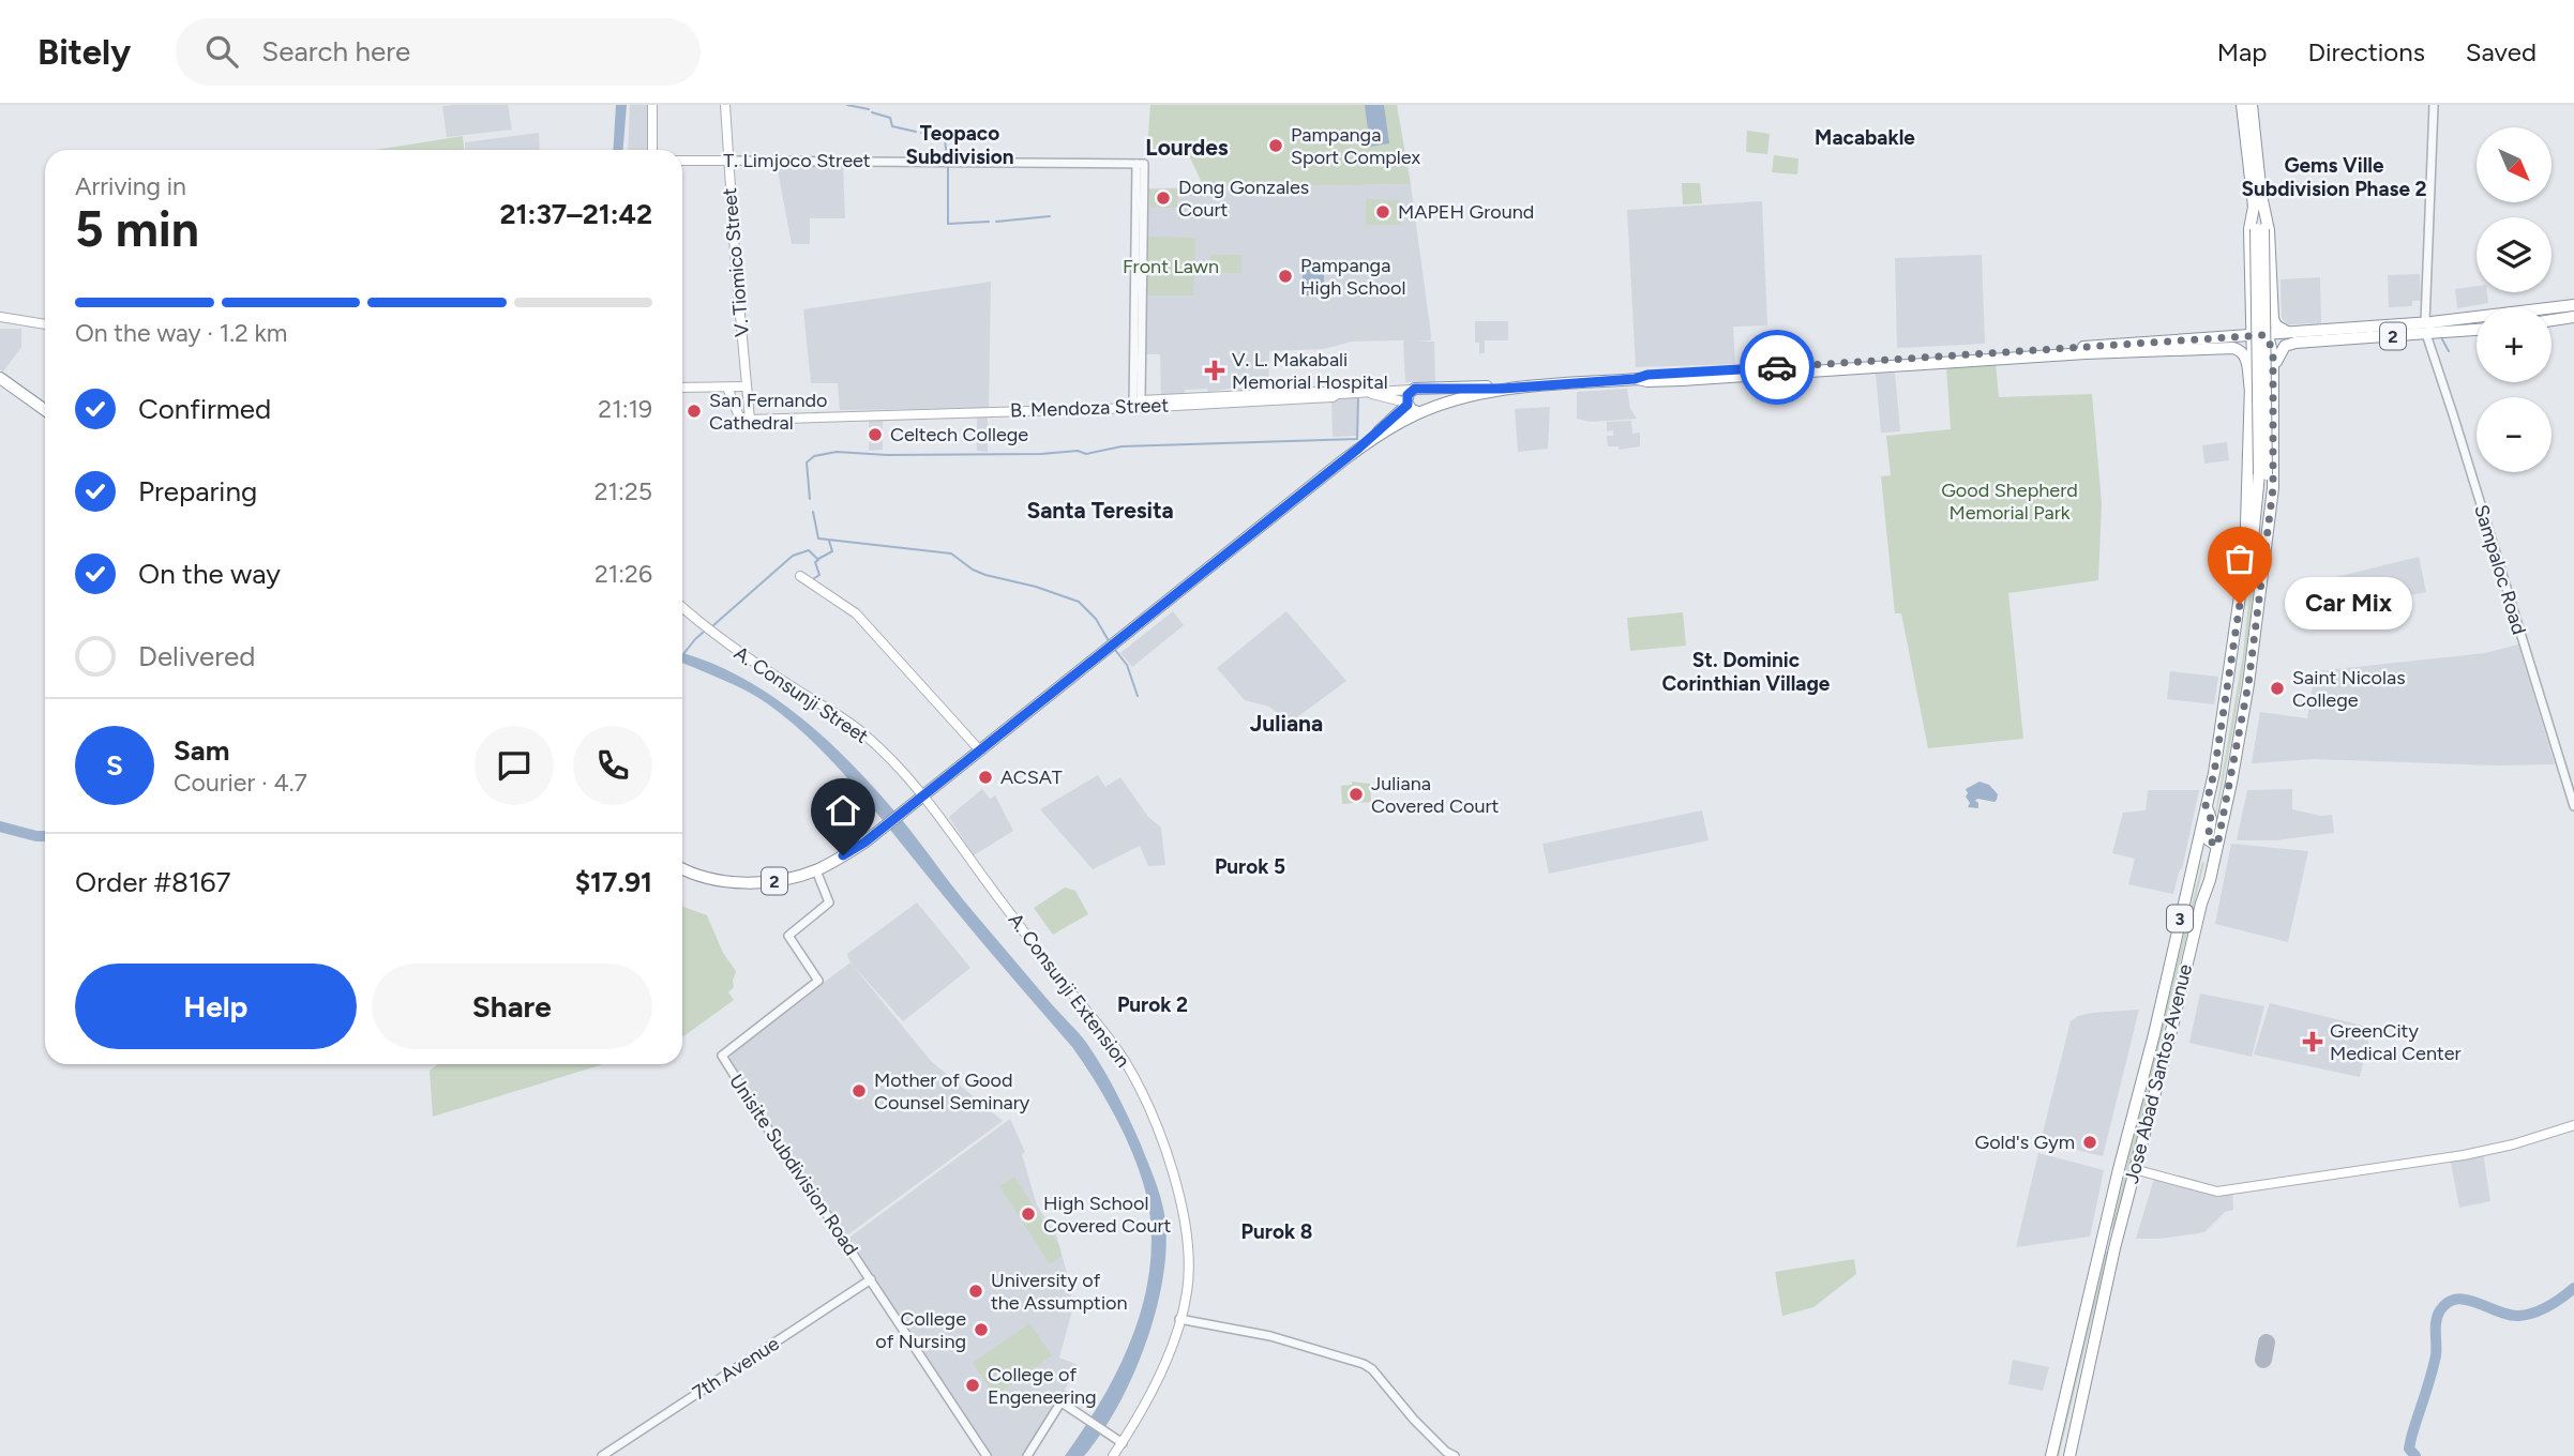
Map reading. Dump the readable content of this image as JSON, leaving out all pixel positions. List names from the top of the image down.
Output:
{
  "streets": {
    "highway": ["2", "3", "Jose Abad Santos Avenue"],
    "main road": [
      "T. Limjoco Street",
      "V. Tiomico Street",
      "B. Mendoza Street",
      "A. Consunji Street",
      "A. Consunji Extension"
    ],
    "street": ["Sampaloc Road", "Unisite Subdivision Road", "7th Avenue"]
  },
  "crossings": [
    ["T. Limjoco Street", "V. Tiomico Street"],
    ["V. Tiomico Street", "B. Mendoza Street"],
    ["2", "B. Mendoza Street"],
    ["2", "Sampaloc Road"],
    ["2", "A. Consunji Street"],
    ["2", "A. Consunji Extension"],
    ["2", "Jose Abad Santos Avenue"],
    ["2", "Unisite Subdivision Road"],
    ["Sampaloc Road", "Jose Abad Santos Avenue"],
    ["A. Consunji Street", "A. Consunji Extension"],
    ["3", "Jose Abad Santos Avenue"],
    ["Unisite Subdivision Road", "7th Avenue"]
  ],
  "districts": [
    "Teopaco Subdivision",
    "Macabakle",
    "Lourdes",
    "Gems Ville Subdivision Phase 2",
    "Santa Teresita",
    "St. Dominic Corinthian Village",
    "Juliana",
    "Purok 5",
    "Purok 2",
    "Purok 8"
  ],
  "parks": ["Front Lawn", "Good Shepherd Memorial Park"],
  "places": {
    "other": [
      "Pampanga Sport Complex",
      "Dong Gonzales Court",
      "MAPEH Ground",
      "Pampanga High School",
      "San Fernando Cathedral",
      "Celtech College",
      "Car Mix",
      "Saint Nicolas College",
      "ACSAT",
      "Juliana Covered Court",
      "Mother of Good Counsel Seminary",
      "Gold's Gym",
      "High School Covered Court",
      "University of the Assumption",
      "College of Nursing",
      "College of Engeneering"
    ],
    "health": ["V. L. Makabali Memorial Hospital", "GreenCity Medical Center"]
  },
  "north": "bottom right",
  "page": {
    "header": "Bitely",
    "search": "Search here",
    "nav": ["Map", "Directions", "Saved"],
    "map_buttons": ["+", "−"],
    "heading": ["5 min", "Arriving in", "21:37–21:42"],
    "panel": [
      "Sam",
      "Courier · 4.7",
      "Order #8167",
      "$17.91"
    ],
    "bar": "On the way · 1.2 km",
    "list": [
      ["Confirmed", "21:19"],
      ["Preparing", "21:25"],
      ["On the way", "21:26"],
      "Delivered"
    ],
    "bubble": "Car Mix",
    "round": "S",
    "buttons": ["Help", "Share"]
  }
}
